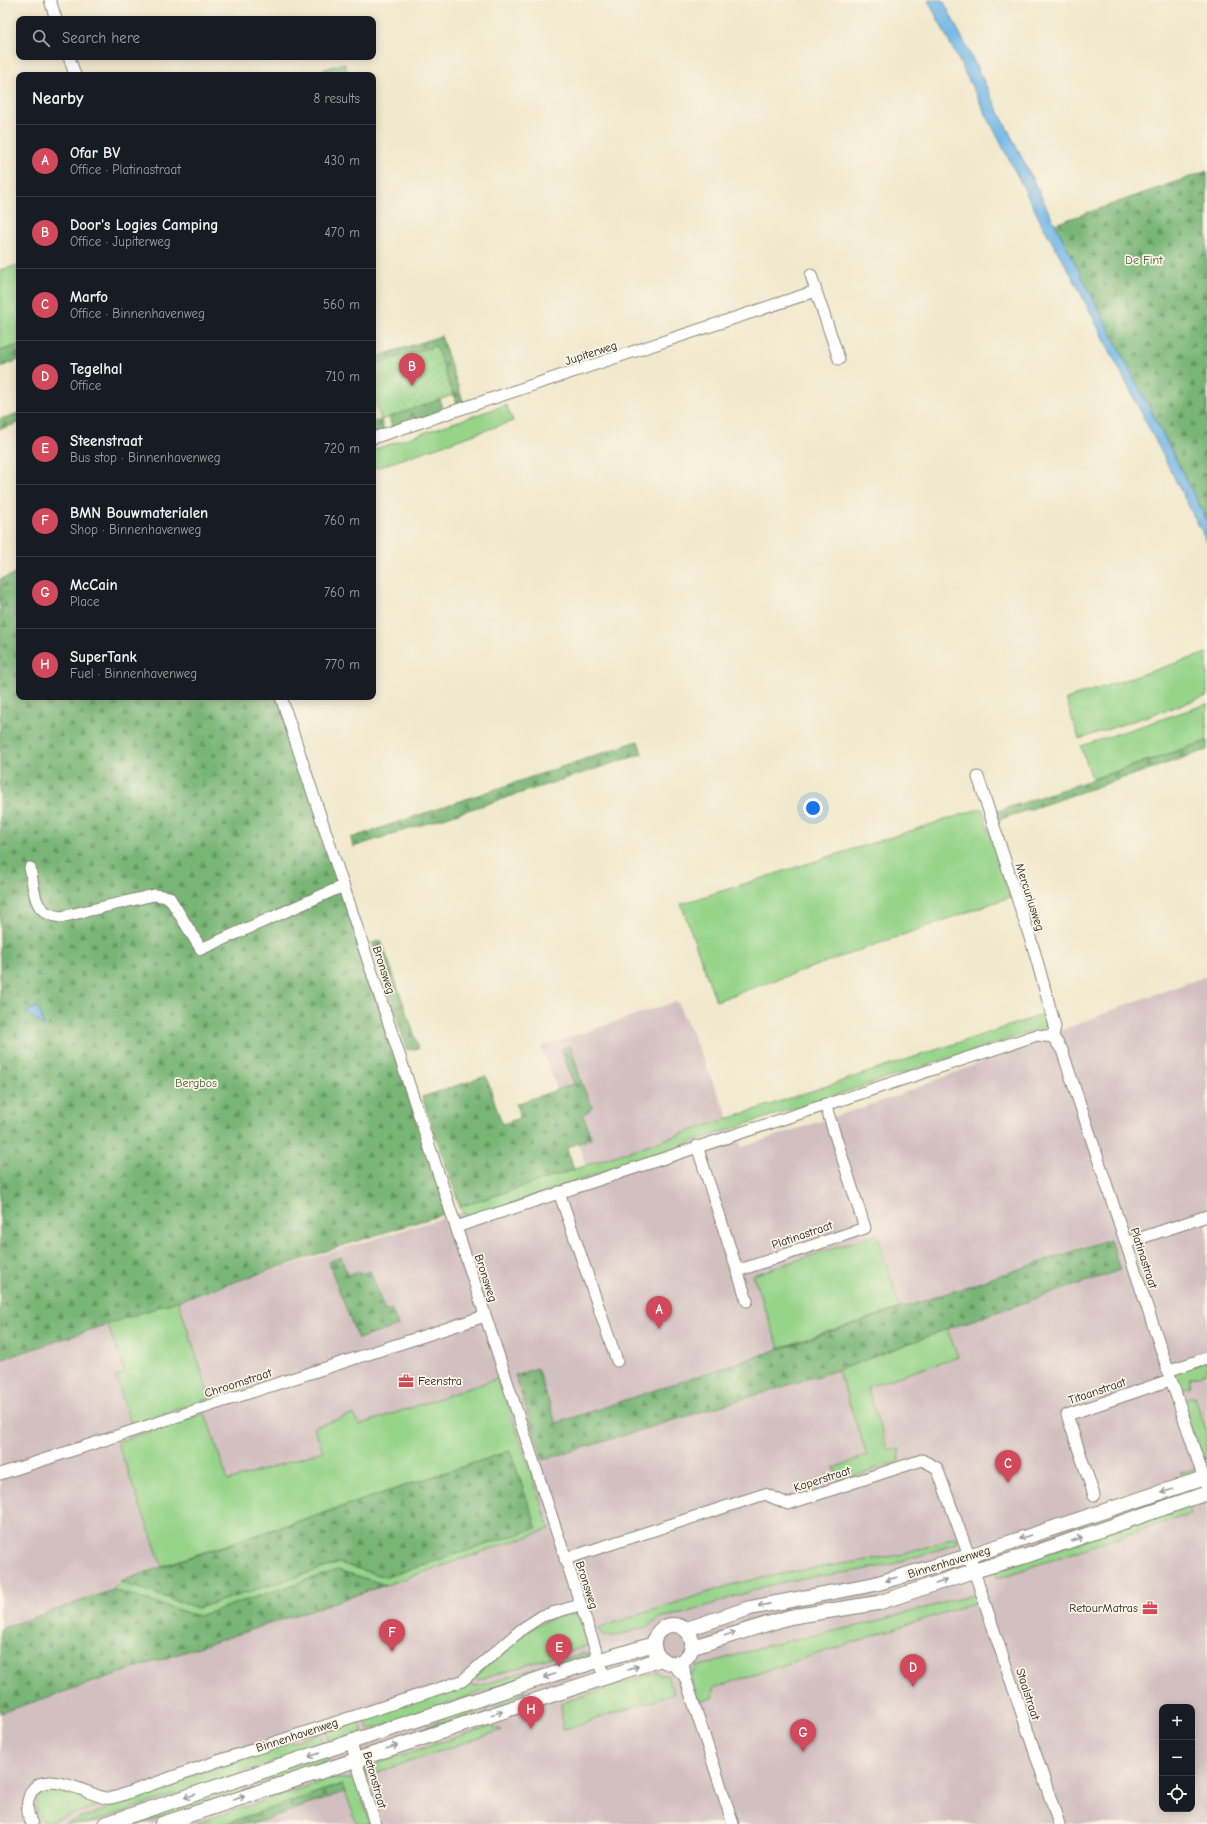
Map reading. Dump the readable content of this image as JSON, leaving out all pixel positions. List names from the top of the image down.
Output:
{
  "streets": {
    "main road": ["Binnenhavenweg"],
    "street": [
      "Jupiterweg",
      "Mercuriusweg",
      "Bronsweg",
      "Platinastraat",
      "Chroomstraat",
      "Titaanstraat",
      "Koperstraat",
      "Staalstraat",
      "Betonstraat"
    ]
  },
  "crossings": [
    ["Mercuriusweg", "Platinastraat"],
    ["Bronsweg", "Chroomstraat"],
    ["Bronsweg", "Koperstraat"],
    ["Bronsweg", "Binnenhavenweg"],
    ["Platinastraat", "Titaanstraat"],
    ["Platinastraat", "Binnenhavenweg"],
    ["Koperstraat", "Binnenhavenweg"],
    ["Koperstraat", "Staalstraat"],
    ["Binnenhavenweg", "Staalstraat"],
    ["Binnenhavenweg", "Betonstraat"]
  ],
  "parks": ["De Fint", "Bergbos"],
  "places": {
    "office": ["Feenstra", "RetourMatras"]
  },
  "page": {
    "search": "Search here",
    "heading": ["Nearby", "8 results"],
    "list": [
      {
        "mark": "A",
        "name": "Ofar BV",
        "note": "Office · Platinastraat",
        "value": "430 m"
      },
      {
        "mark": "B",
        "name": "Door's Logies Camping",
        "note": "Office · Jupiterweg",
        "value": "470 m"
      },
      {
        "mark": "C",
        "name": "Marfo",
        "note": "Office · Binnenhavenweg",
        "value": "560 m"
      },
      {
        "mark": "D",
        "name": "Tegelhal",
        "note": "Office",
        "value": "710 m"
      },
      {
        "mark": "E",
        "name": "Steenstraat",
        "note": "Bus stop · Binnenhavenweg",
        "value": "720 m"
      },
      {
        "mark": "F",
        "name": "BMN Bouwmaterialen",
        "note": "Shop · Binnenhavenweg",
        "value": "760 m"
      },
      {
        "mark": "G",
        "name": "McCain",
        "note": "Place",
        "value": "760 m"
      },
      {
        "mark": "H",
        "name": "SuperTank",
        "note": "Fuel · Binnenhavenweg",
        "value": "770 m"
      }
    ],
    "pins": [
      "B",
      "A",
      "C",
      "F",
      "E",
      "D",
      "H",
      "G"
    ],
    "map_buttons": ["+", "−"]
  }
}
